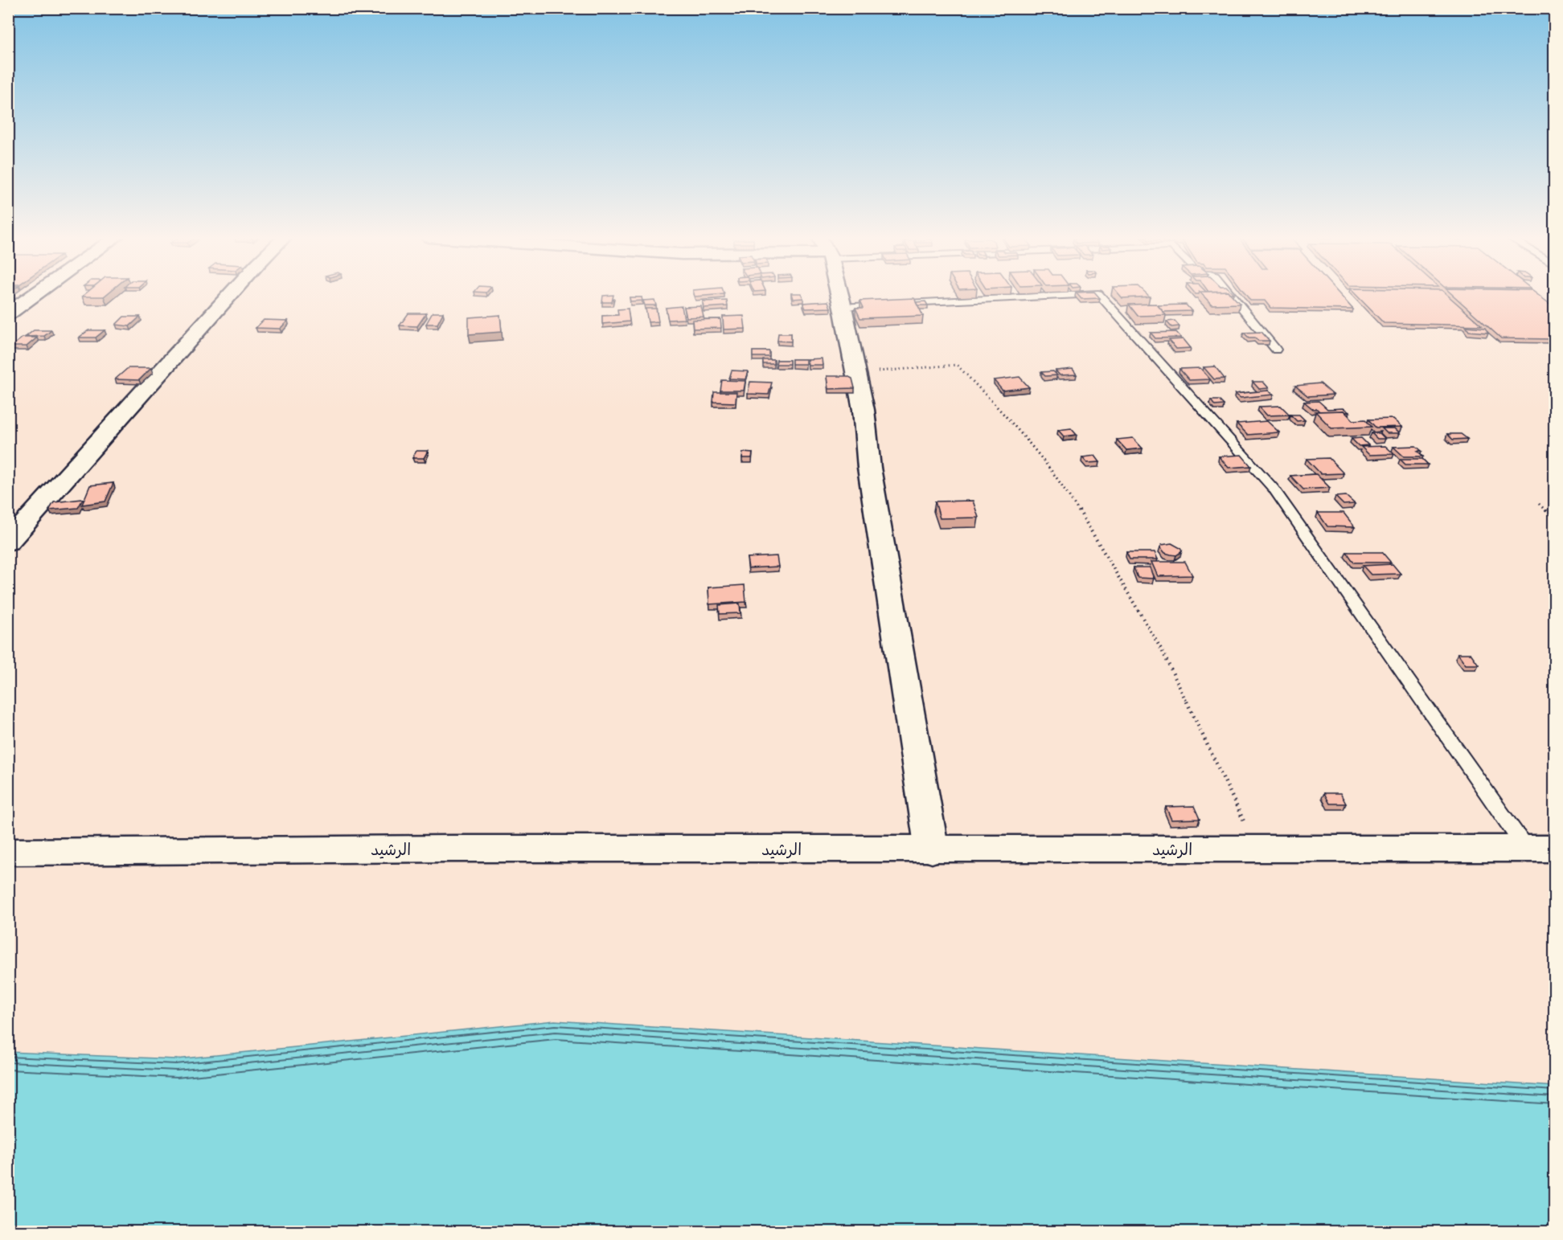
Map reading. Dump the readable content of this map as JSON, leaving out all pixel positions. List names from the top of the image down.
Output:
{
  "streets": {
    "street": ["الرشيد"]
  }
}
